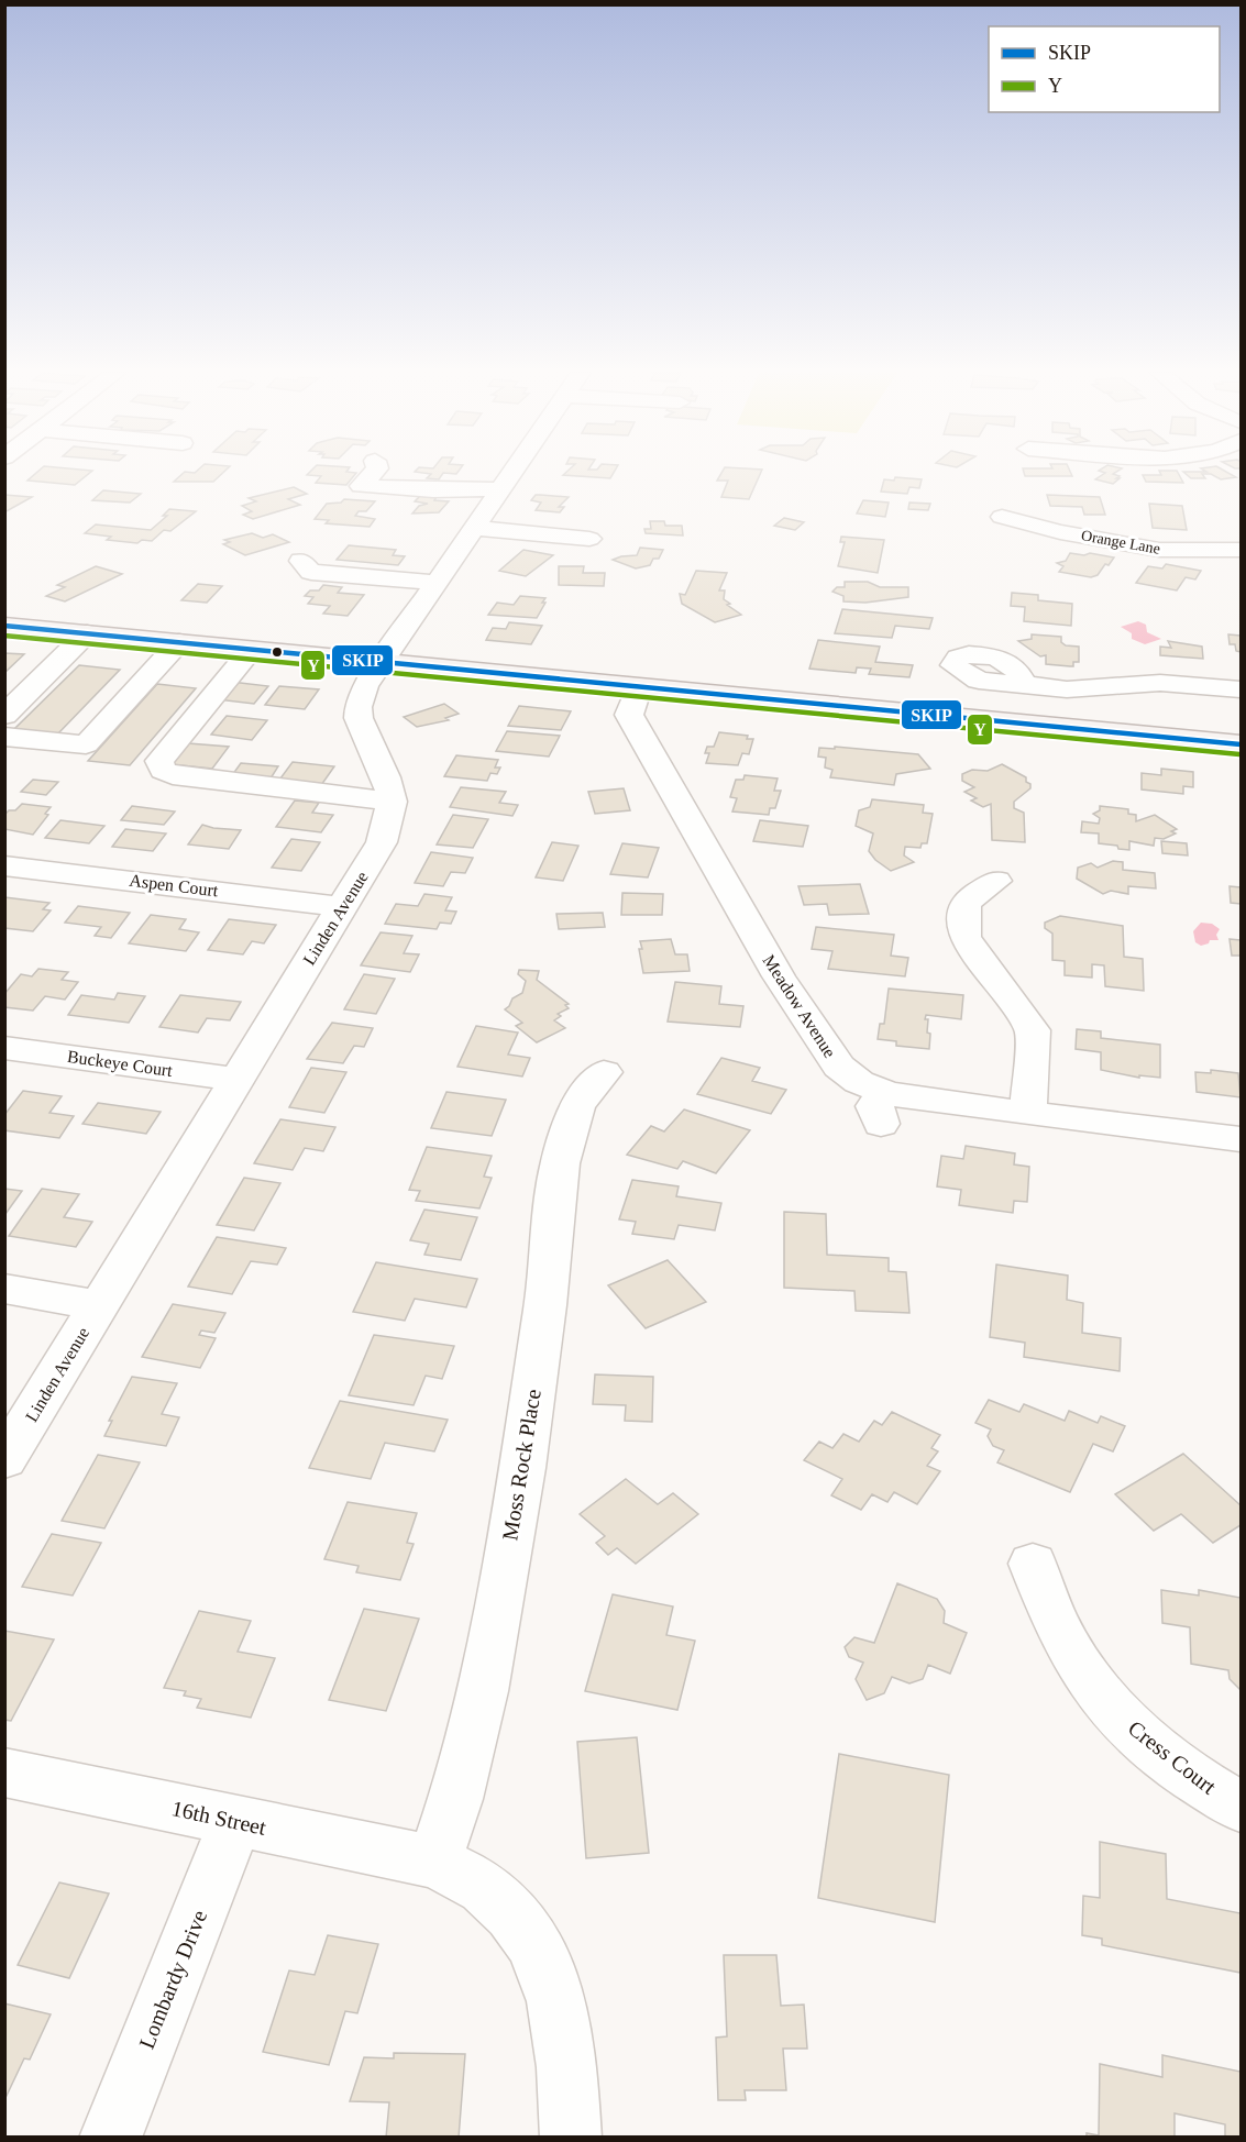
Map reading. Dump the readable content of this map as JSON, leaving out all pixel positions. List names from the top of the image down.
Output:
{
  "streets": {
    "street": [
      "Orange Lane",
      "Aspen Court",
      "Linden Avenue",
      "Meadow Avenue",
      "Buckeye Court",
      "Moss Rock Place",
      "Cress Court",
      "16th Street",
      "Lombardy Drive"
    ]
  },
  "crossings": [
    ["Aspen Court", "Linden Avenue"],
    ["Linden Avenue", "Buckeye Court"],
    ["Moss Rock Place", "16th Street"],
    ["16th Street", "Lombardy Drive"]
  ],
  "lines": ["transit line SKIP", "transit line Y"],
  "legend": ["SKIP", "Y"]
}
